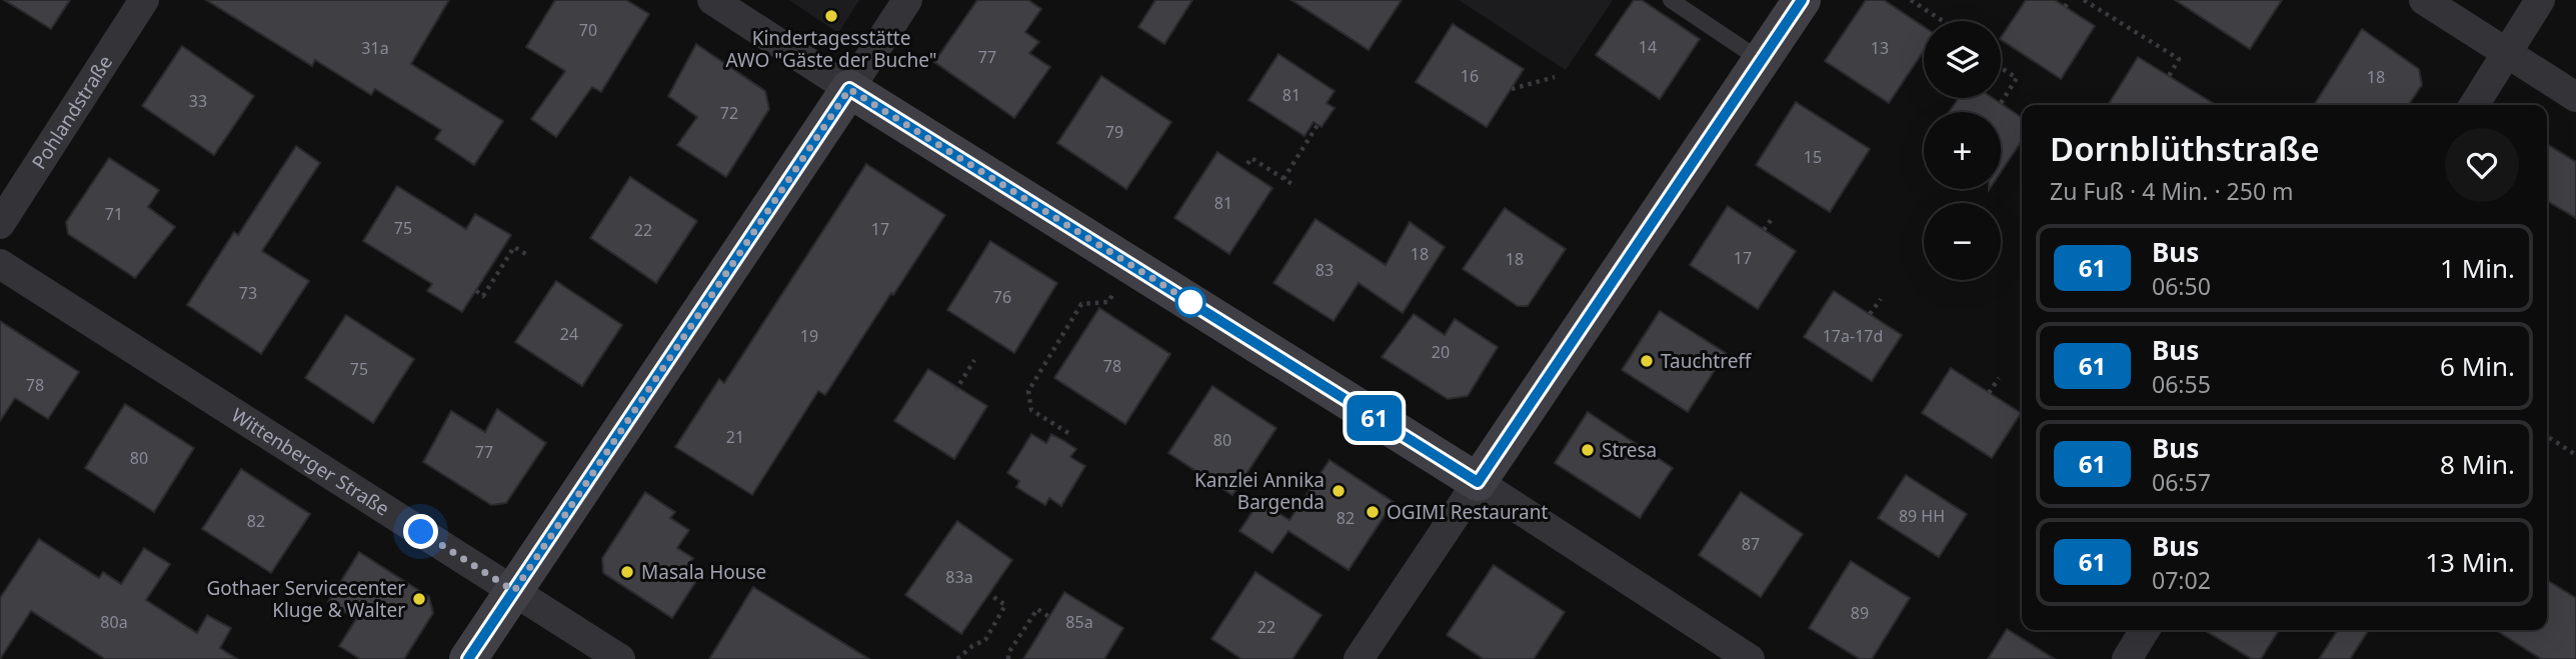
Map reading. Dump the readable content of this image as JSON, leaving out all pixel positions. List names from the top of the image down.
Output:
{
  "streets": {
    "street": ["Pohlandstraße", "Wittenberger Straße"]
  },
  "places": [
    "Kindertagesstätte AWO \"Gäste der Buche\"",
    "Tauchtreff",
    "Stresa",
    "Kanzlei Annika Bargenda",
    "OGIMI Restaurant",
    "Masala House",
    "Gothaer Servicecenter Kluge & Walter"
  ],
  "lines": ["bus line 61"],
  "house_numbers": [
    "70",
    "14",
    "31a",
    "13",
    "77",
    "16",
    "18",
    "81",
    "33",
    "72",
    "79",
    "15",
    "81",
    "71",
    "75",
    "17",
    "22",
    "18",
    "17",
    "18",
    "83",
    "73",
    "76",
    "24",
    "19",
    "17a-17d",
    "20",
    "78",
    "75",
    "78",
    "21",
    "80",
    "77",
    "80",
    "89 HH",
    "82",
    "82",
    "87",
    "83a",
    "89",
    "80a",
    "85a",
    "22"
  ],
  "page": {
    "on_map": "61",
    "map_buttons": ["+", "−"],
    "heading": ["Dornblüthstraße", "Zu Fuß · 4 Min. · 250 m"],
    "list": [
      {
        "mark": "61",
        "name": "Bus",
        "note": "06:50",
        "value": "1 Min."
      },
      {
        "mark": "61",
        "name": "Bus",
        "note": "06:55",
        "value": "6 Min."
      },
      {
        "mark": "61",
        "name": "Bus",
        "note": "06:57",
        "value": "8 Min."
      },
      {
        "mark": "61",
        "name": "Bus",
        "note": "07:02",
        "value": "13 Min."
      }
    ]
  }
}
